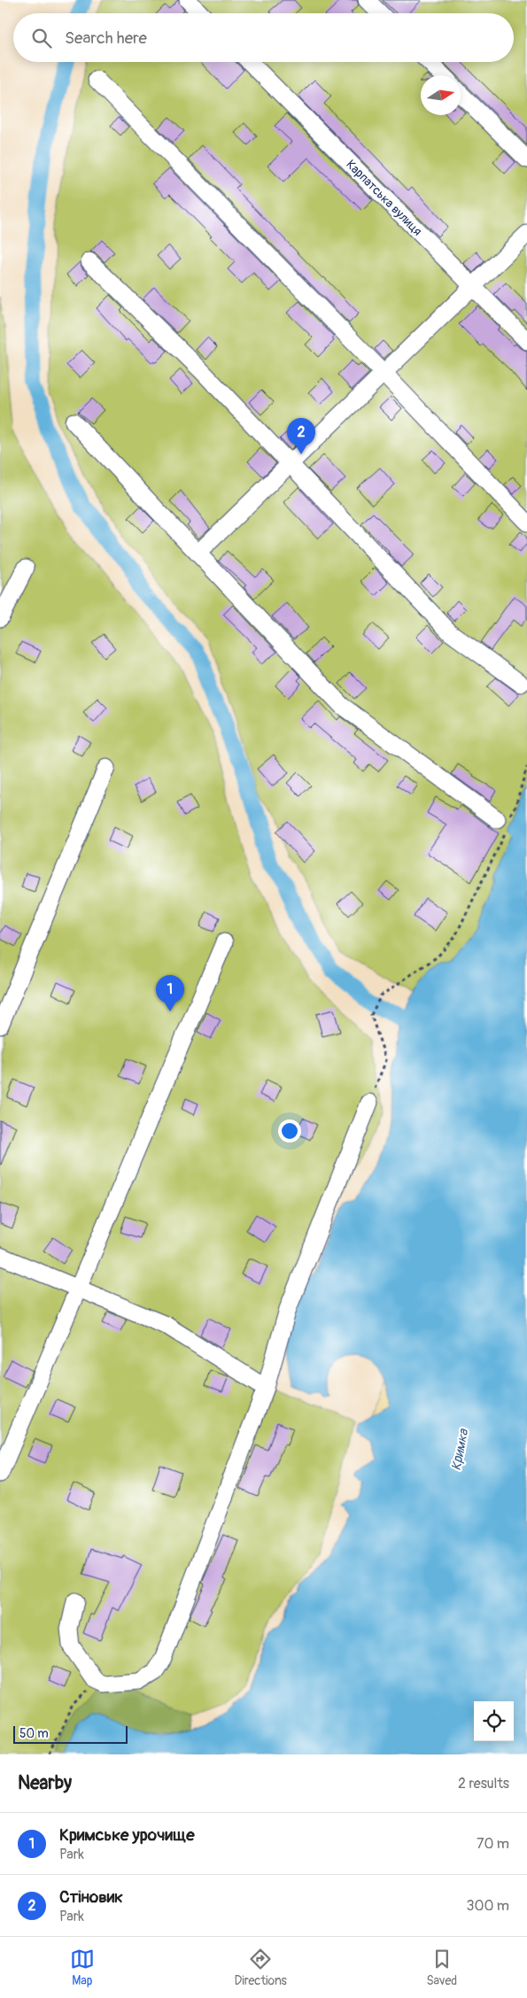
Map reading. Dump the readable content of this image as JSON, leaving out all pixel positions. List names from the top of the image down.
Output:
{
  "streets": {
    "lane": ["Карпатська вулиця"]
  },
  "water": ["Кримка"],
  "scale_bar": "50 m",
  "north": "right",
  "page": {
    "search": "Search here",
    "pins": ["2", "1"],
    "scale": "50 m",
    "heading": ["Nearby", "2 results"],
    "list": [
      {
        "mark": "1",
        "name": "Кримське урочище",
        "note": "Park",
        "value": "70 m"
      },
      {
        "mark": "2",
        "name": "Стіновик",
        "note": "Park",
        "value": "300 m"
      }
    ],
    "nav": ["Map", "Directions", "Saved"]
  }
}
